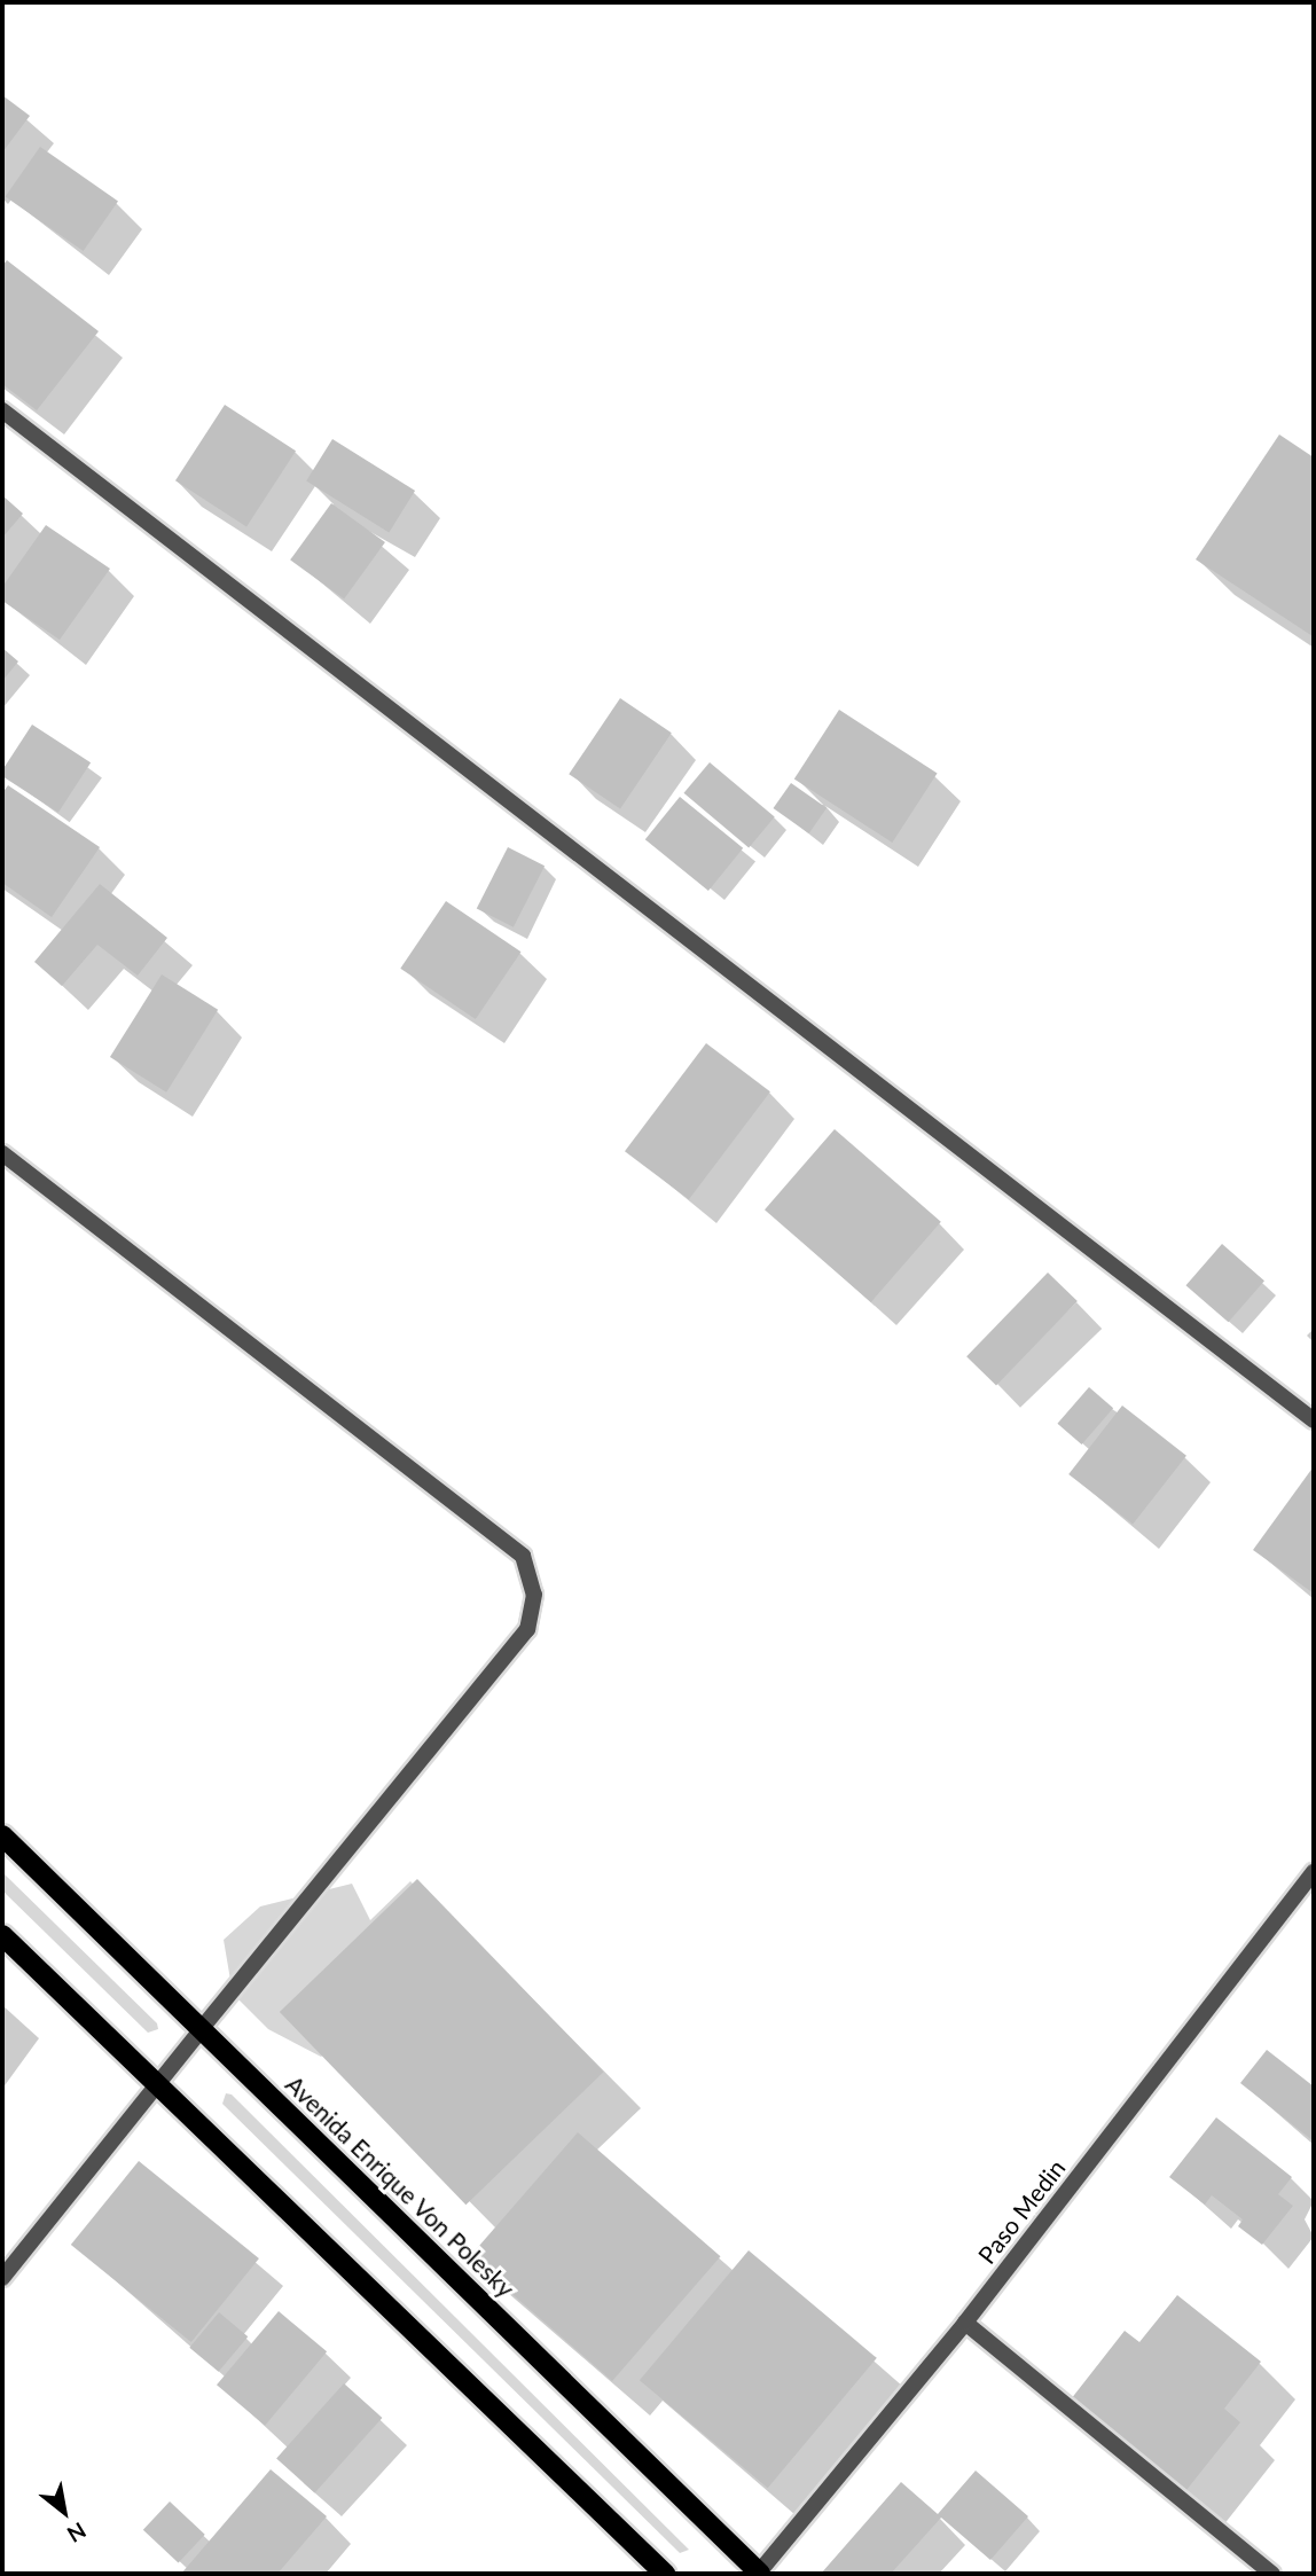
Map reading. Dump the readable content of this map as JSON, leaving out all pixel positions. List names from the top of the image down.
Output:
{
  "streets": {
    "main road": ["Avenida Enrique Von Polesky"],
    "street": ["Paso Medin"]
  },
  "crossings": [
    ["Avenida Enrique Von Polesky", "Paso Medin"]
  ],
  "north": "bottom right"
}
